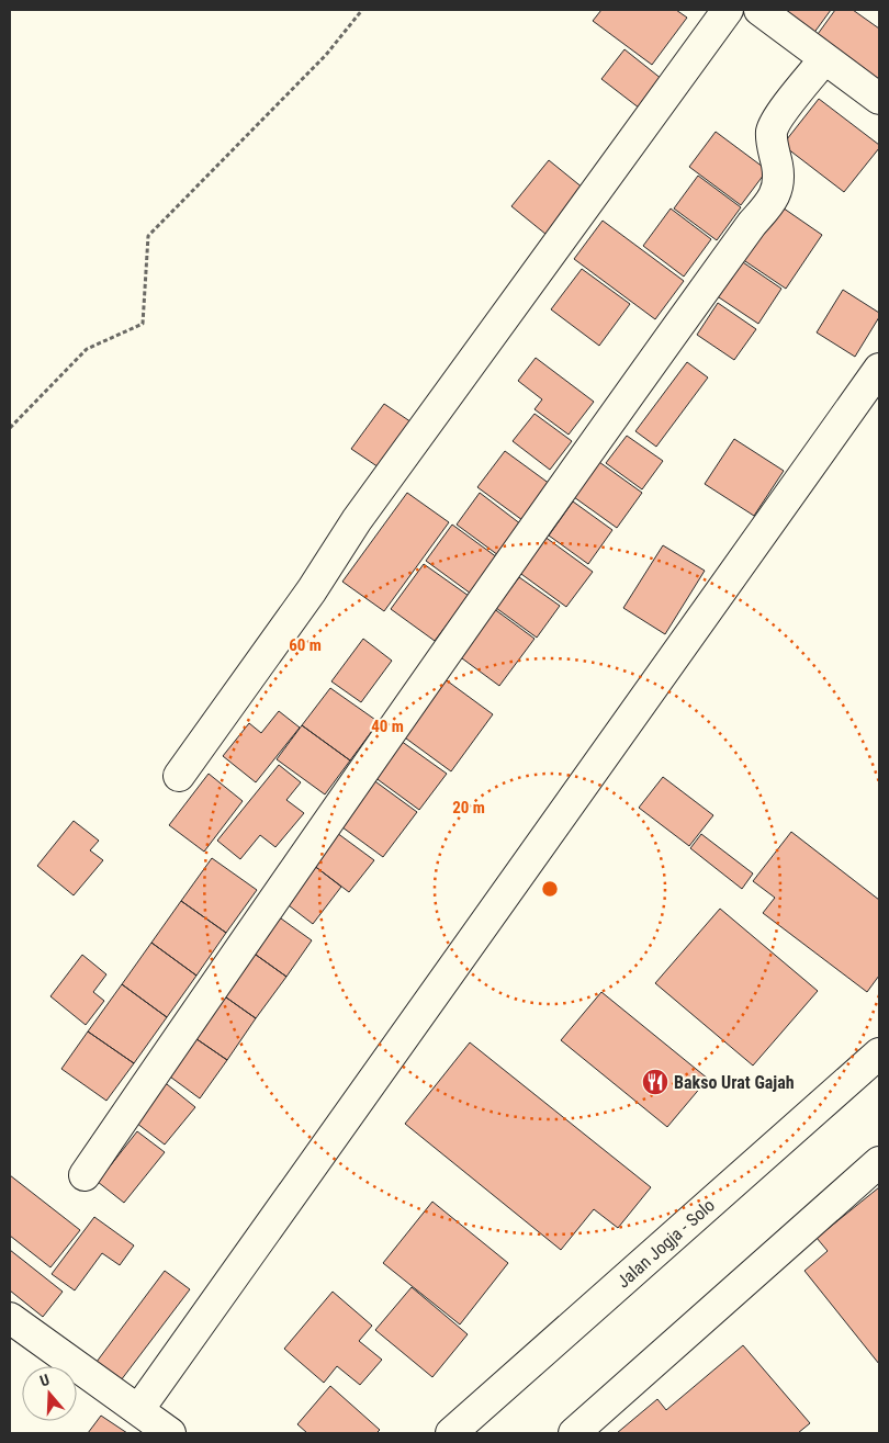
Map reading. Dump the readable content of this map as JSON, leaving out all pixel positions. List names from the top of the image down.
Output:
{
  "streets": {
    "main road": ["Jalan Jogja - Solo"]
  },
  "places": {
    "restaurant": ["Bakso Urat Gajah"]
  },
  "north": "top",
  "rings": ["60 m", "40 m", "20 m"]
}
